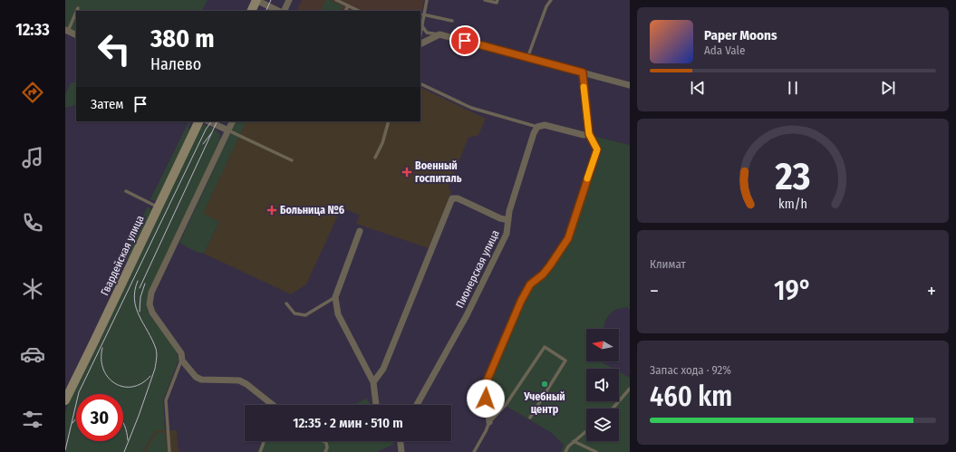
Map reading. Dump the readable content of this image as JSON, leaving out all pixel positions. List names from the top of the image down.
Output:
{
  "streets": {
    "street": ["Гвардейская улица", "Пионерская улица"]
  },
  "places": {
    "health": ["Военный госпиталь", "Больница №6"],
    "other": ["Учебный центр"]
  },
  "north": "left",
  "page": {
    "tabs": "12:33",
    "turn": ["380 m", "Налево"],
    "song": ["Paper Moons", "Ada Vale"],
    "then": "Затем",
    "tile": [
      "Климат",
      ["Запас хода · 92%", "460 km"]
    ],
    "heat": ["−", "19°", "+"],
    "limit": "30",
    "trip": "12:35 · 2 мин · 510 m",
    "gauge": ["23", "km/h"]
  }
}
